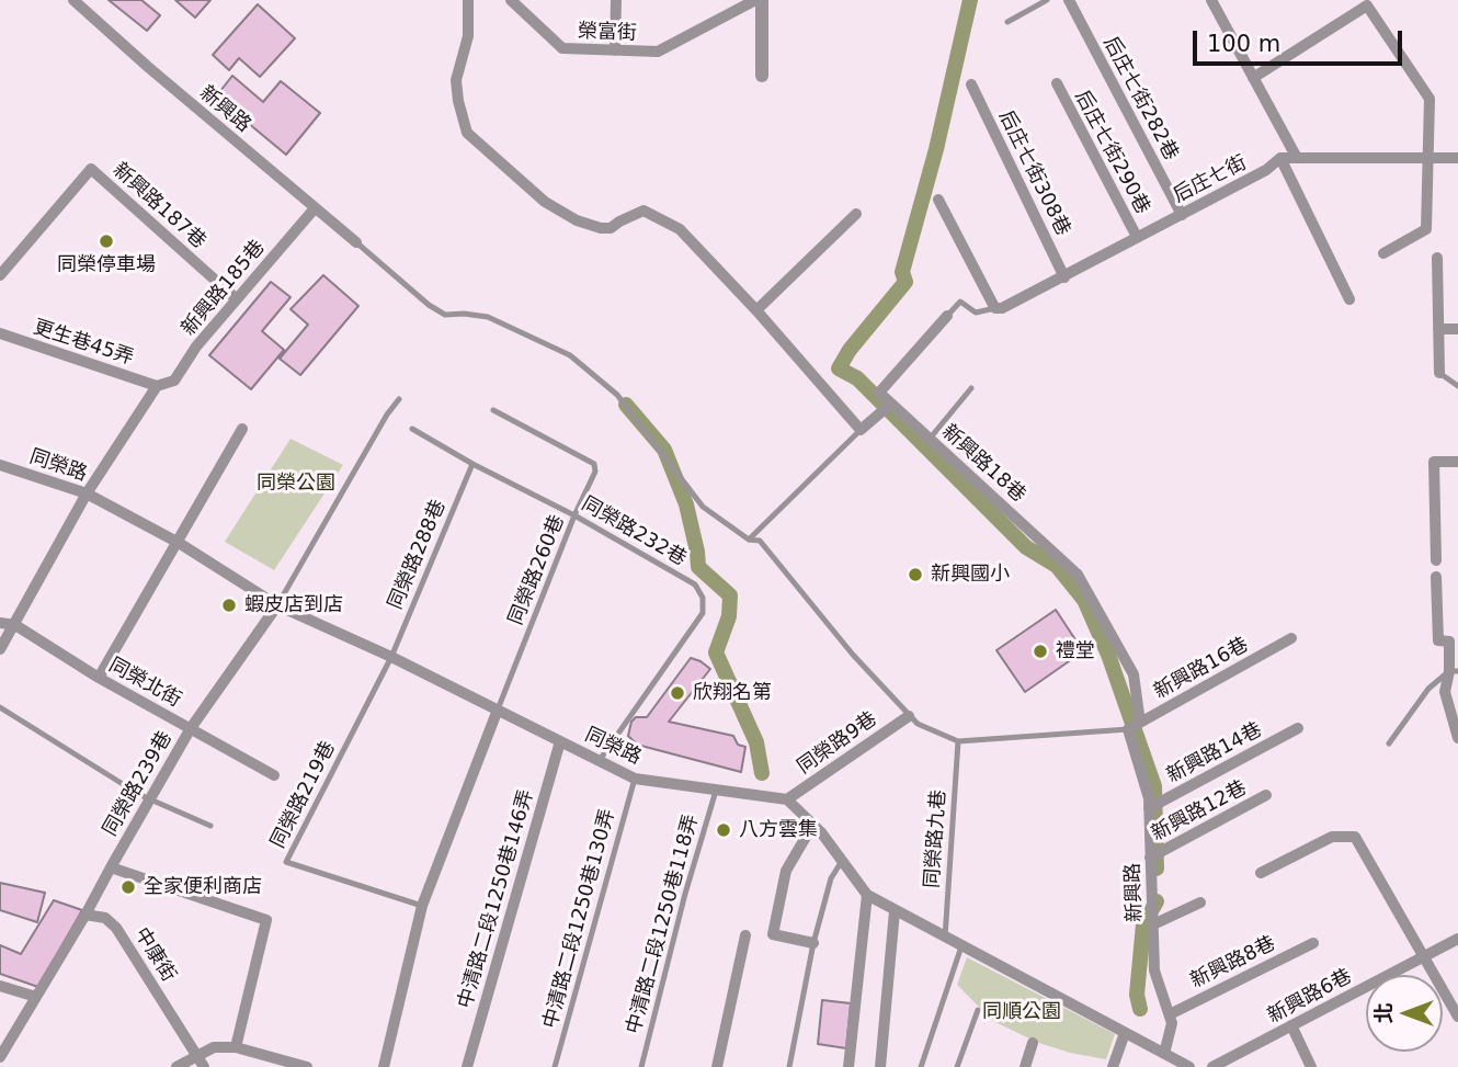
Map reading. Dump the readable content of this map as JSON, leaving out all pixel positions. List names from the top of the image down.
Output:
{
  "streets": {
    "street": [
      "榮富街",
      "后庄七街282巷",
      "新興路",
      "后庄七街290巷",
      "后庄七街308巷",
      "后庄七街",
      "新興路187巷",
      "新興路185巷",
      "更生巷45弄",
      "新興路18巷",
      "同榮路",
      "新興路16巷",
      "同榮北街",
      "同榮路9巷",
      "新興路14巷",
      "同榮路239巷",
      "新興路12巷",
      "中清路二段1250巷146弄",
      "中康街",
      "新興路8巷",
      "新興路6巷"
    ],
    "lane": [
      "同榮路232巷",
      "同榮路288巷",
      "同榮路260巷",
      "同榮路219巷",
      "同榮路九巷",
      "中清路二段1250巷130弄",
      "中清路二段1250巷118弄"
    ]
  },
  "crossings": [
    ["后庄七街282巷", "后庄七街"],
    ["新興路", "新興路185巷"],
    ["新興路", "新興路16巷"],
    ["新興路", "新興路14巷"],
    ["新興路", "新興路12巷"],
    ["新興路", "新興路8巷"],
    ["后庄七街290巷", "后庄七街"],
    ["后庄七街308巷", "后庄七街"],
    ["新興路187巷", "新興路185巷"],
    ["新興路185巷", "更生巷45弄"],
    ["新興路185巷", "同榮路"],
    ["新興路185巷", "同榮北街"],
    ["新興路18巷", "新興路16巷"],
    ["同榮路", "同榮路232巷"],
    ["同榮路", "同榮路288巷"],
    ["同榮路", "同榮路260巷"],
    ["同榮路", "同榮路9巷"],
    ["同榮路", "同榮路239巷"],
    ["同榮路", "同榮路219巷"],
    ["同榮路", "中清路二段1250巷146弄"],
    ["同榮路", "中清路二段1250巷130弄"],
    ["同榮路", "中清路二段1250巷118弄"],
    ["同榮路232巷", "同榮路288巷"],
    ["同榮路232巷", "同榮路260巷"],
    ["同榮路288巷", "同榮路219巷"],
    ["同榮北街", "同榮路239巷"],
    ["同榮路239巷", "中康街"]
  ],
  "parks": ["同榮公園", "同順公園"],
  "places": [
    "同榮停車場",
    "新興國小",
    "蝦皮店到店",
    "禮堂",
    "欣翔名第",
    "八方雲集",
    "全家便利商店"
  ],
  "scale_bar": "100 m",
  "north": "left"
}
